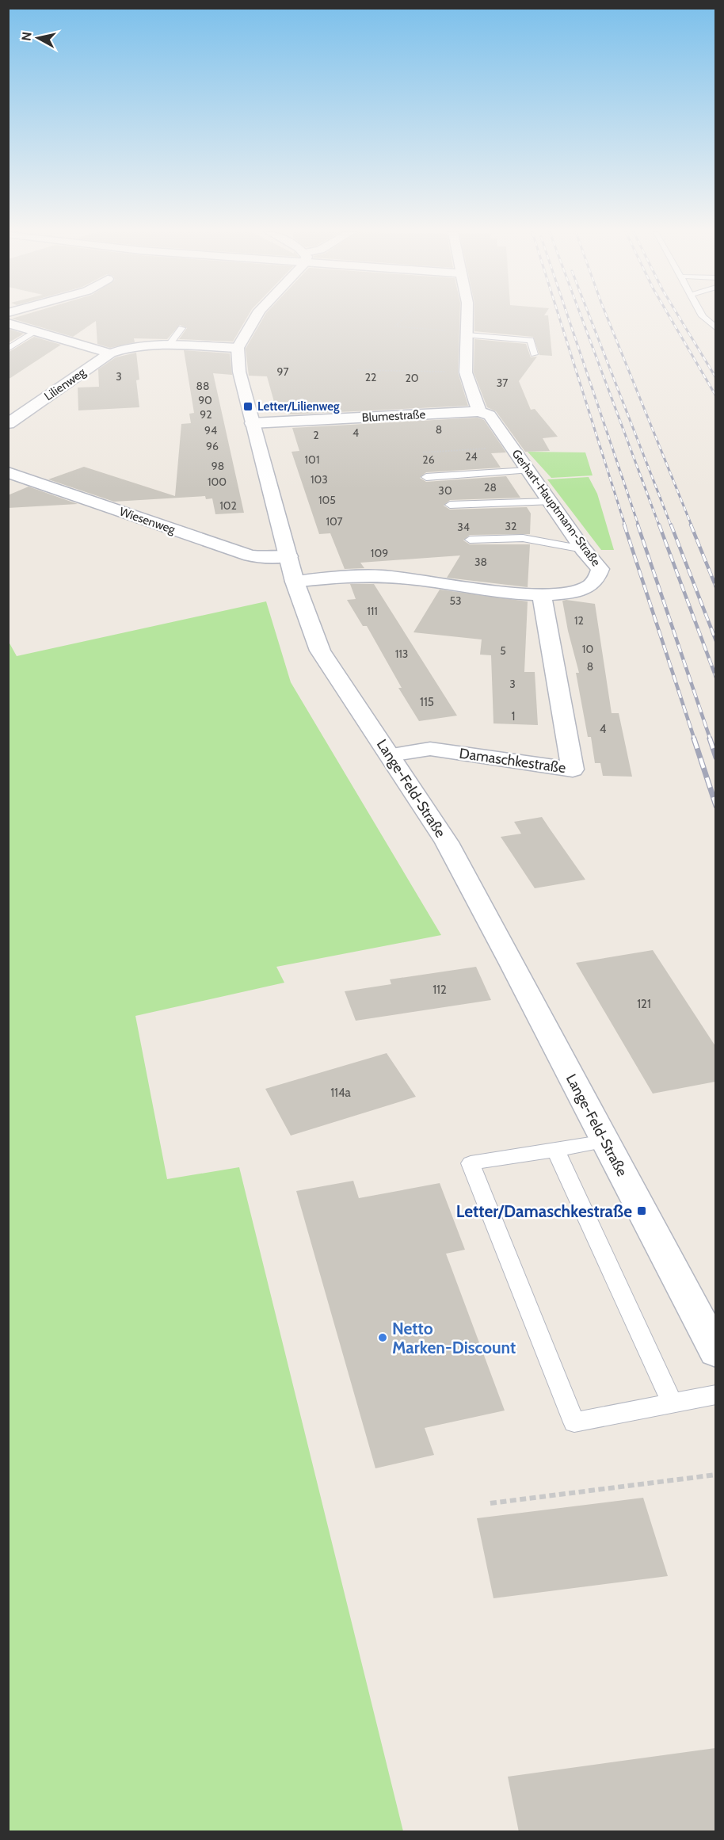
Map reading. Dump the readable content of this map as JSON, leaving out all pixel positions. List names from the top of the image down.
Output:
{
  "streets": {
    "street": [
      "Lilienweg",
      "Blumestraße",
      "Gerhart-Hauptmann-Straße",
      "Wiesenweg",
      "Damaschkestraße",
      "Lange-Feld-Straße"
    ]
  },
  "crossings": [
    ["Lilienweg", "Lange-Feld-Straße"],
    ["Blumestraße", "Gerhart-Hauptmann-Straße"],
    ["Blumestraße", "Lange-Feld-Straße"],
    ["Gerhart-Hauptmann-Straße", "Damaschkestraße"],
    ["Gerhart-Hauptmann-Straße", "Lange-Feld-Straße"],
    ["Wiesenweg", "Lange-Feld-Straße"],
    ["Damaschkestraße", "Lange-Feld-Straße"]
  ],
  "places": {
    "transit": ["Letter/Lilienweg", "Letter/Damaschkestraße"],
    "other": ["Netto Marken-Discount"]
  },
  "house_numbers": [
    "97",
    "3",
    "22",
    "20",
    "37",
    "88",
    "90",
    "92",
    "8",
    "94",
    "4",
    "2",
    "96",
    "24",
    "101",
    "26",
    "98",
    "103",
    "100",
    "28",
    "30",
    "105",
    "102",
    "107",
    "32",
    "34",
    "109",
    "38",
    "53",
    "111",
    "12",
    "10",
    "5",
    "113",
    "8",
    "3",
    "115",
    "1",
    "4",
    "112",
    "121",
    "114a"
  ],
  "north": "left"
}
